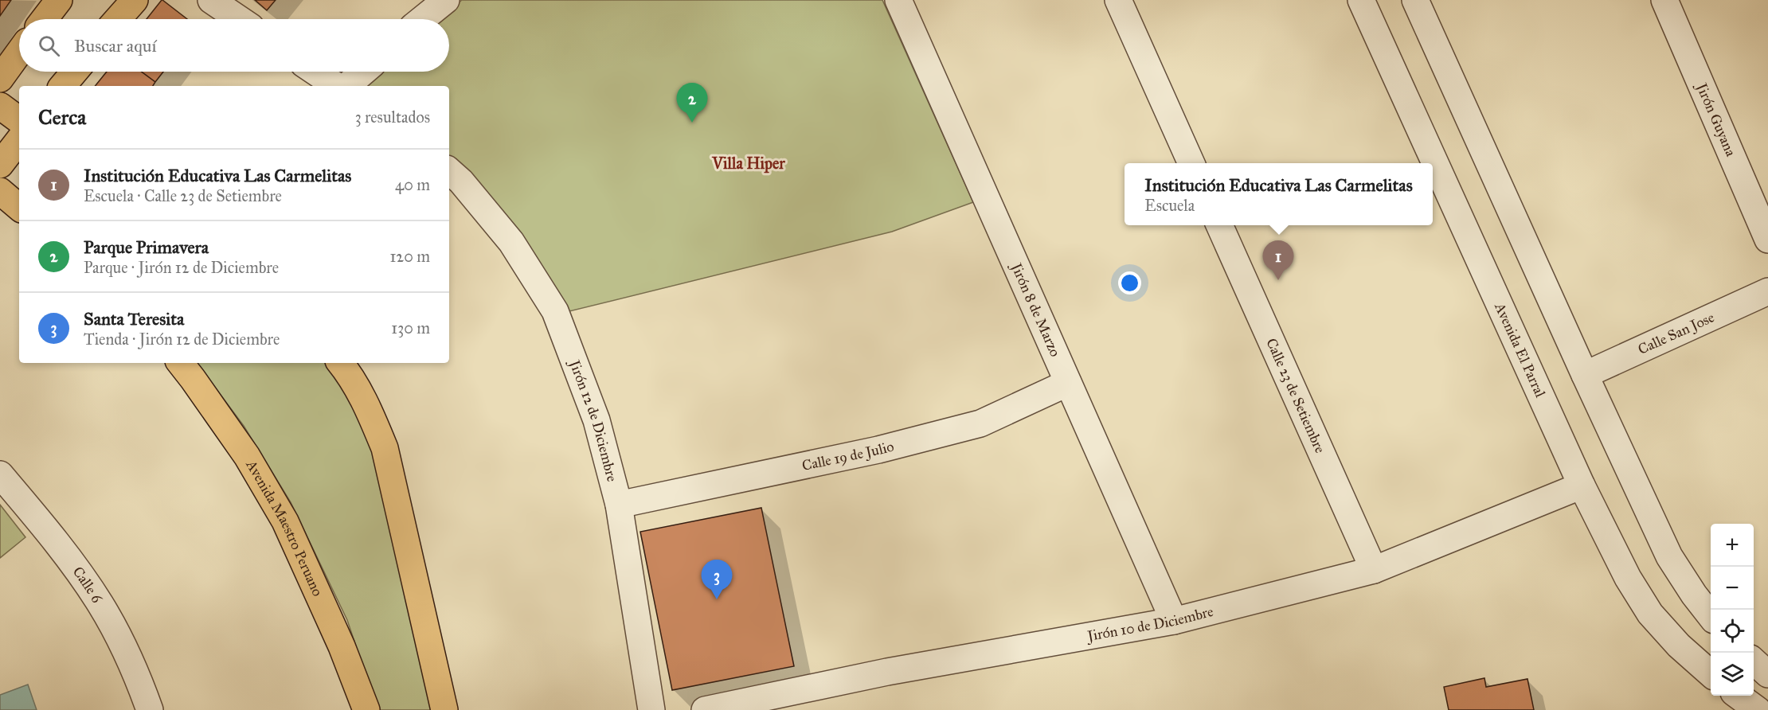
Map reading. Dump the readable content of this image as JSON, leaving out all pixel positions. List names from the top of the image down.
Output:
{
  "streets": {
    "main road": ["Avenida Maestro Peruano"],
    "street": [
      "Jirón Guyana",
      "Jirón 8 de Marzo",
      "Calle San Jose",
      "Avenida El Parral",
      "Calle 23 de Setiembre",
      "Jirón 12 de Diciembre",
      "Calle 19 de Julio",
      "Calle 6",
      "Jirón 10 de Diciembre"
    ]
  },
  "crossings": [
    ["Jirón 8 de Marzo", "Calle 19 de Julio"],
    ["Jirón 8 de Marzo", "Jirón 10 de Diciembre"],
    ["Avenida El Parral", "Jirón 10 de Diciembre"],
    ["Calle 23 de Setiembre", "Jirón 10 de Diciembre"],
    ["Jirón 12 de Diciembre", "Calle 19 de Julio"]
  ],
  "districts": ["Villa Hiper"],
  "page": {
    "search": "Buscar aquí",
    "pins": ["2", "1", "3"],
    "heading": ["Cerca", "3 resultados"],
    "list": [
      {
        "mark": "1",
        "name": "Institución Educativa Las Carmelitas",
        "note": "Escuela · Calle 23 de Setiembre",
        "value": "40 m"
      },
      {
        "mark": "2",
        "name": "Parque Primavera",
        "note": "Parque · Jirón 12 de Diciembre",
        "value": "120 m"
      },
      {
        "mark": "3",
        "name": "Santa Teresita",
        "note": "Tienda · Jirón 12 de Diciembre",
        "value": "130 m"
      }
    ],
    "popup": ["Institución Educativa Las Carmelitas", "Escuela"],
    "map_buttons": ["+", "−"]
  }
}
